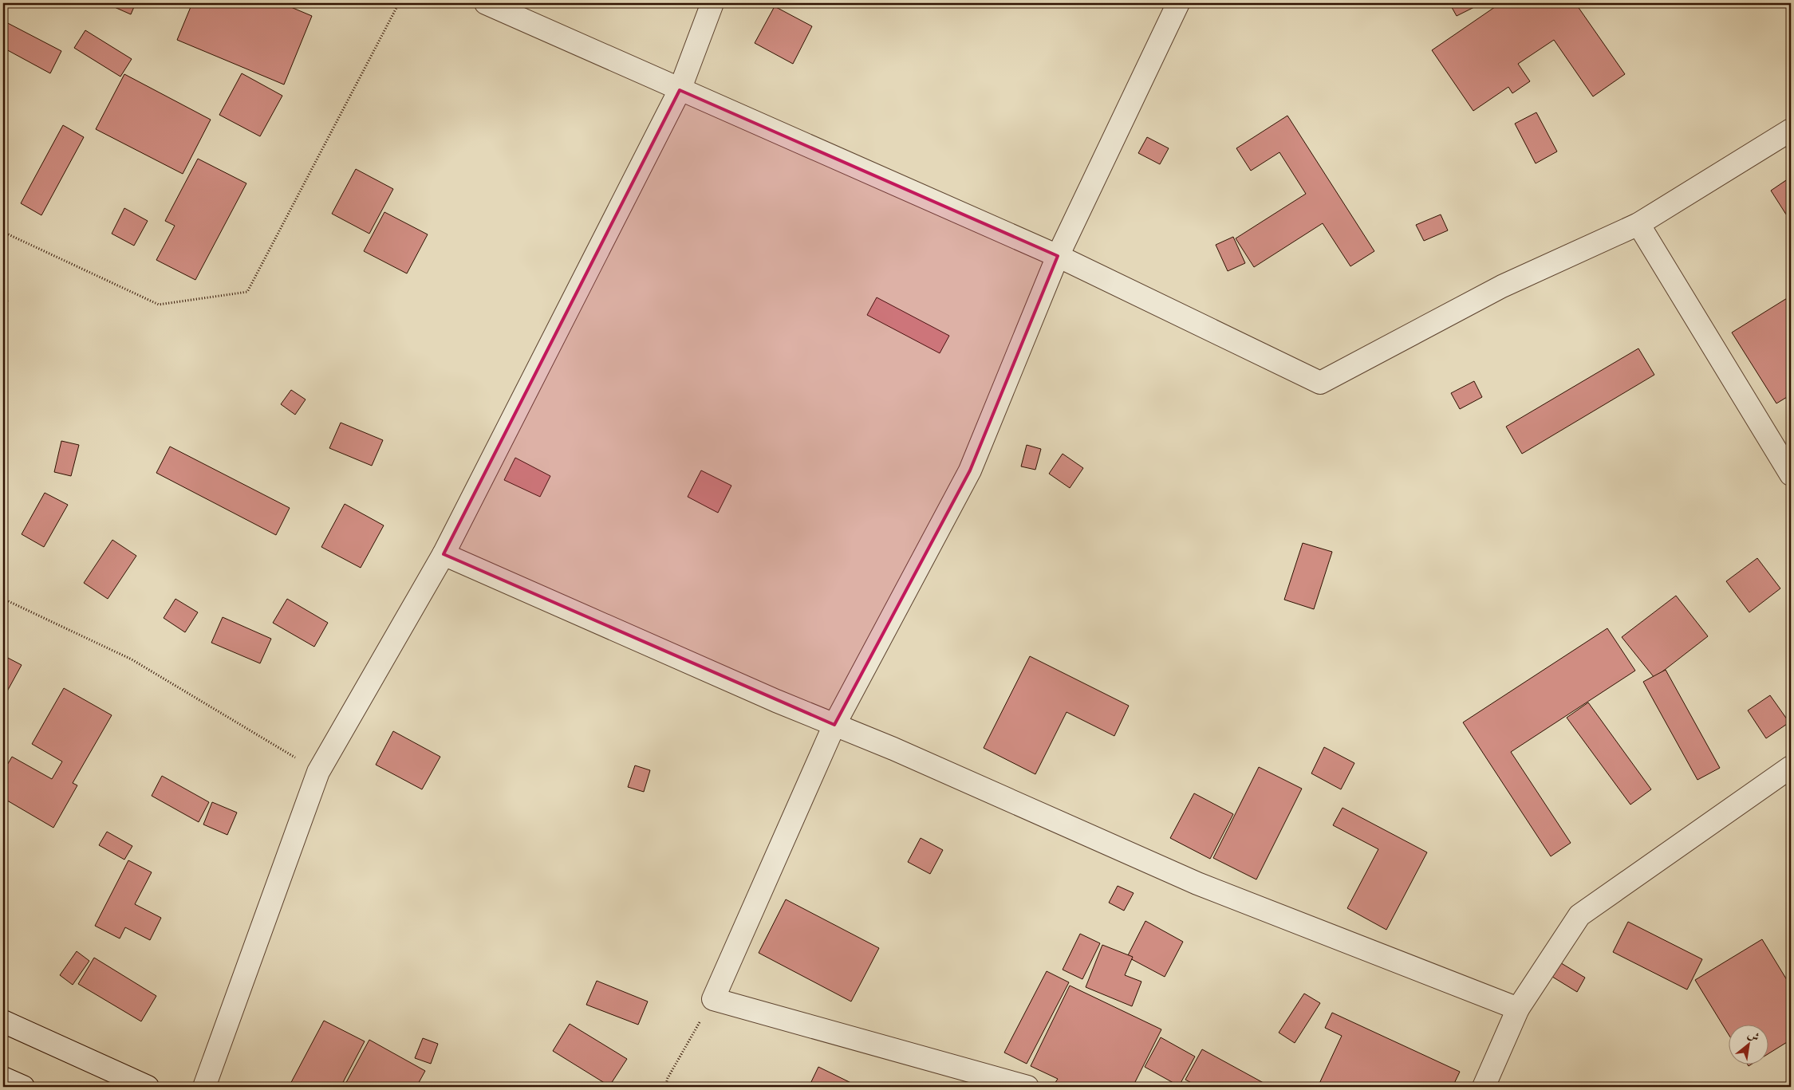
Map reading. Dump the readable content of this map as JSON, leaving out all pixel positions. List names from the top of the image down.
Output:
{
  "north": "top right"
}
